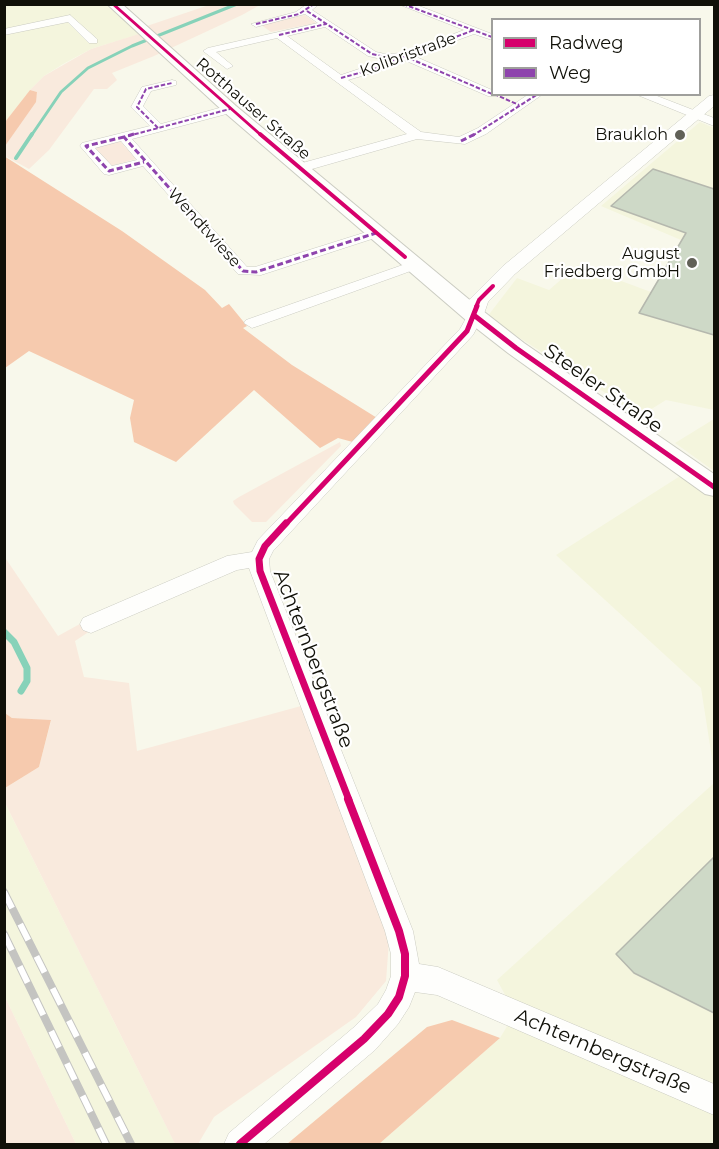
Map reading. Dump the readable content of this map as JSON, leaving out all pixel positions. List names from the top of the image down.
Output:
{
  "streets": {
    "main road": ["Rotthauser Straße", "Steeler Straße"],
    "street": ["Kolibristraße", "Wendtwiese", "Achternbergstraße"]
  },
  "crossings": [
    ["Rotthauser Straße", "Wendtwiese"],
    ["Rotthauser Straße", "Steeler Straße"],
    ["Wendtwiese", "Steeler Straße"],
    ["Steeler Straße", "Achternbergstraße"]
  ],
  "places": ["Braukloh", "August Friedberg GmbH"],
  "legend": ["Radweg", "Weg"]
}
